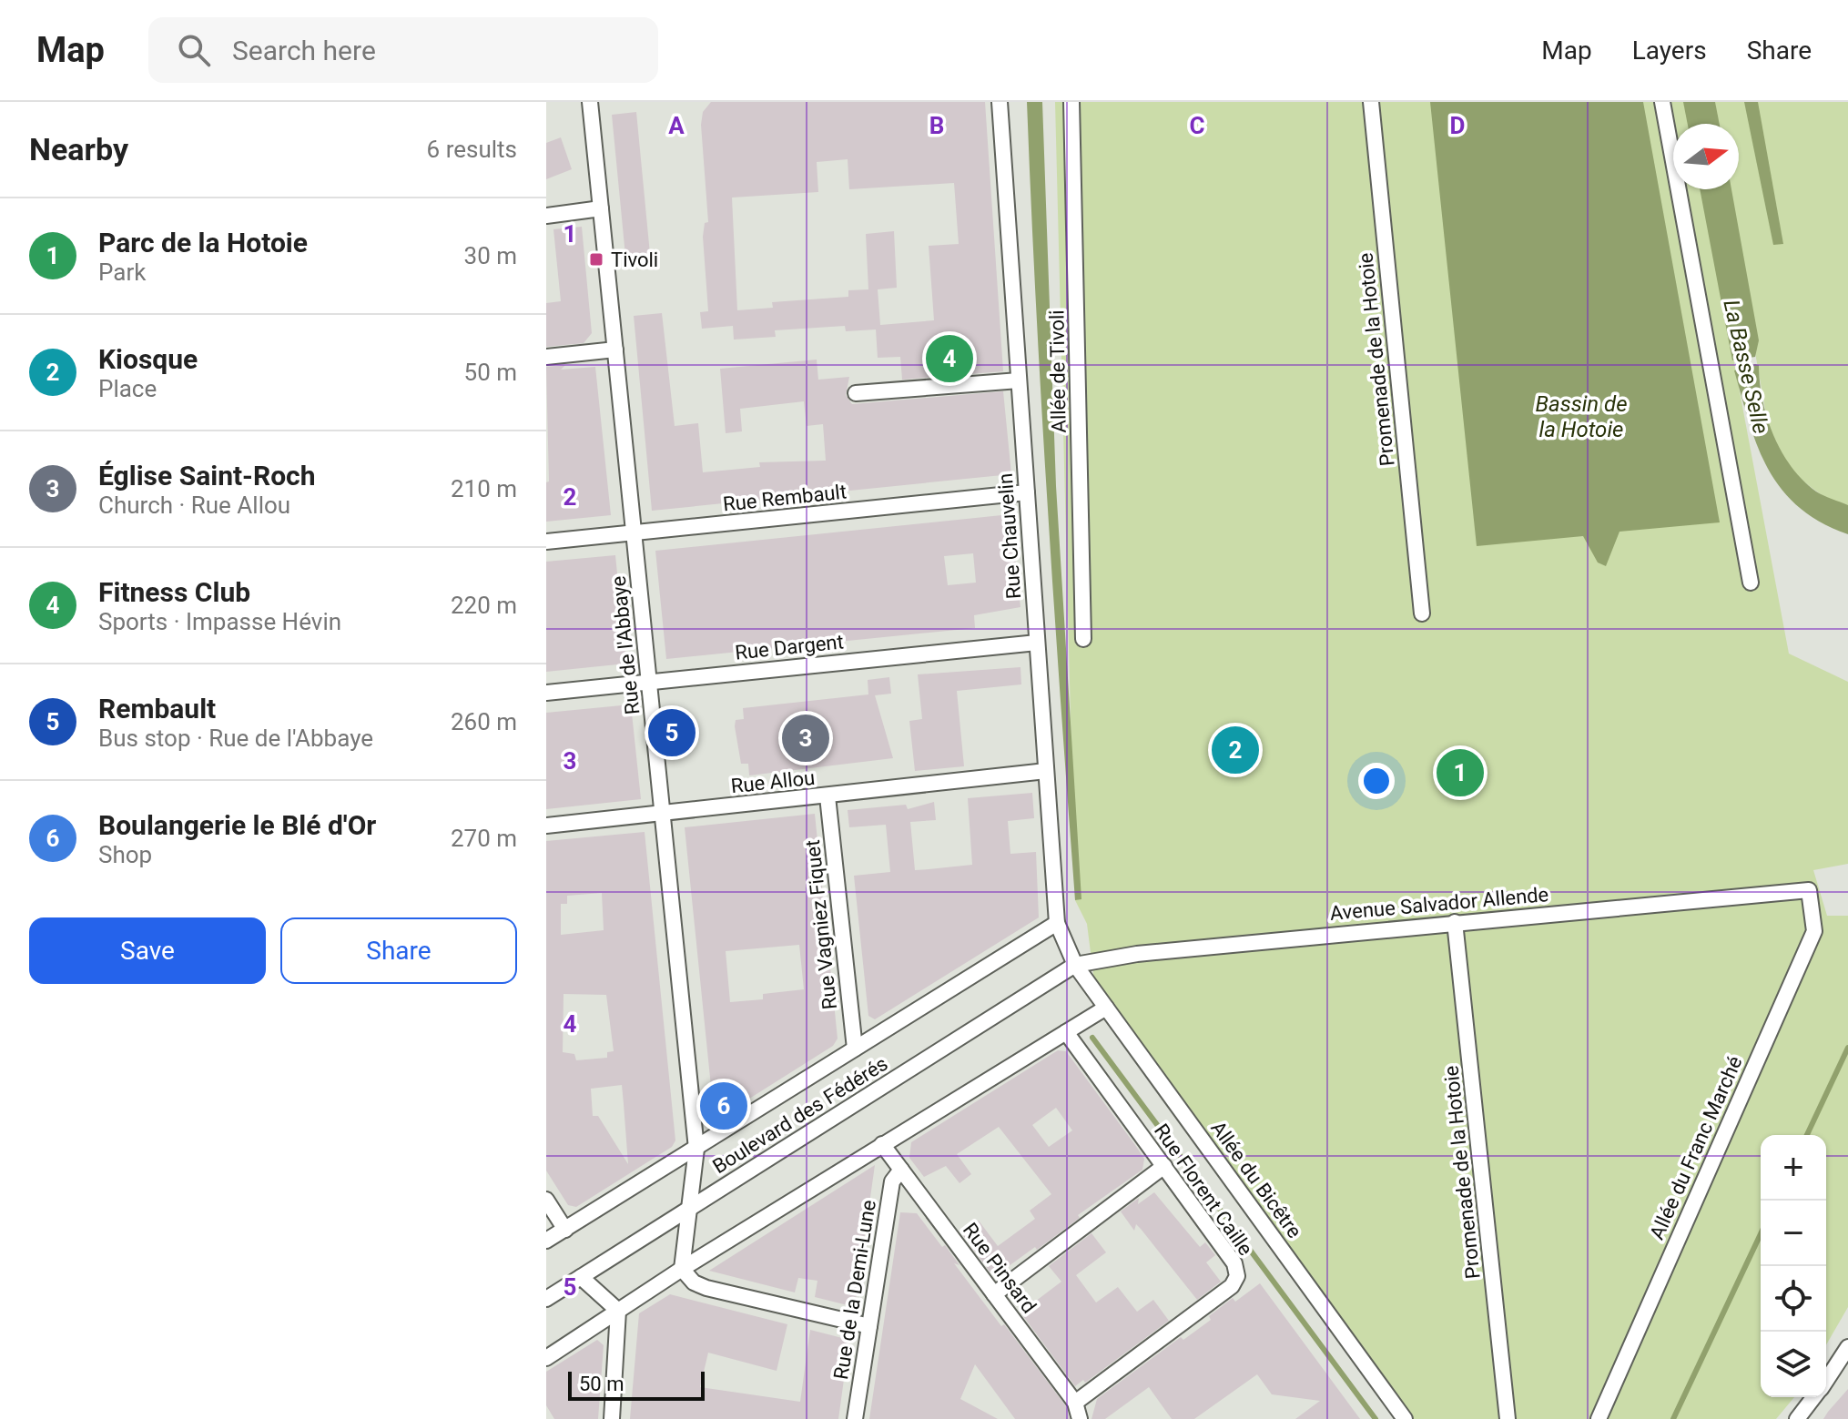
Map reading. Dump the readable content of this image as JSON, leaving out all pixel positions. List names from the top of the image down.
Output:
{
  "streets": {
    "street": [
      "Promenade de la Hotoie",
      "Allée de Tivoli",
      "Rue Rembault",
      "Rue Chauvelin",
      "Rue de l'Abbaye",
      "Rue Dargent",
      "Rue Allou",
      "Avenue Salvador Allende",
      "Rue Vagniez Fiquet",
      "Boulevard des Fédérés",
      "Allée du Franc Marché",
      "Allée du Bicêtre",
      "Rue Florent Caille",
      "Rue Pinsard",
      "Rue de la Demi-Lune"
    ]
  },
  "crossings": [
    ["Promenade de la Hotoie", "Avenue Salvador Allende"],
    ["Rue Rembault", "Rue Chauvelin"],
    ["Rue Rembault", "Rue de l'Abbaye"],
    ["Rue Chauvelin", "Rue Dargent"],
    ["Rue Chauvelin", "Rue Allou"],
    ["Rue Chauvelin", "Avenue Salvador Allende"],
    ["Rue Chauvelin", "Boulevard des Fédérés"],
    ["Rue Chauvelin", "Allée du Bicêtre"],
    ["Rue de l'Abbaye", "Rue Dargent"],
    ["Rue de l'Abbaye", "Rue Allou"],
    ["Rue de l'Abbaye", "Boulevard des Fédérés"],
    ["Rue Allou", "Rue Vagniez Fiquet"],
    ["Avenue Salvador Allende", "Boulevard des Fédérés"],
    ["Avenue Salvador Allende", "Allée du Franc Marché"],
    ["Avenue Salvador Allende", "Allée du Bicêtre"],
    ["Rue Vagniez Fiquet", "Boulevard des Fédérés"],
    ["Boulevard des Fédérés", "Allée du Bicêtre"],
    ["Rue Florent Caille", "Rue Pinsard"],
    ["Rue Pinsard", "Rue de la Demi-Lune"]
  ],
  "water": ["La Basse Selle", "Bassin de la Hotoie"],
  "places": {
    "transit": ["Tivoli"]
  },
  "scale_bar": "50 m",
  "north": "right",
  "page": {
    "header": "Map",
    "search": "Search here",
    "nav": ["Map", "Layers", "Share"],
    "heading": ["Nearby", "6 results"],
    "list": [
      {
        "mark": "1",
        "name": "Parc de la Hotoie",
        "note": "Park",
        "value": "30 m"
      },
      {
        "mark": "2",
        "name": "Kiosque",
        "note": "Place",
        "value": "50 m"
      },
      {
        "mark": "3",
        "name": "Église Saint-Roch",
        "note": "Church · Rue Allou",
        "value": "210 m"
      },
      {
        "mark": "4",
        "name": "Fitness Club",
        "note": "Sports · Impasse Hévin",
        "value": "220 m"
      },
      {
        "mark": "5",
        "name": "Rembault",
        "note": "Bus stop · Rue de l'Abbaye",
        "value": "260 m"
      },
      {
        "mark": "6",
        "name": "Boulangerie le Blé d'Or",
        "note": "Shop",
        "value": "270 m"
      }
    ],
    "pins": [
      "4",
      "5",
      "3",
      "2",
      "1",
      "6"
    ],
    "buttons": ["Save", "Share"],
    "map_buttons": ["+", "−"],
    "scale": "50 m"
  },
  "grid": {
    "columns": [
      "A",
      "B",
      "C",
      "D"
    ],
    "rows": [
      "1",
      "2",
      "3",
      "4",
      "5"
    ]
  }
}
